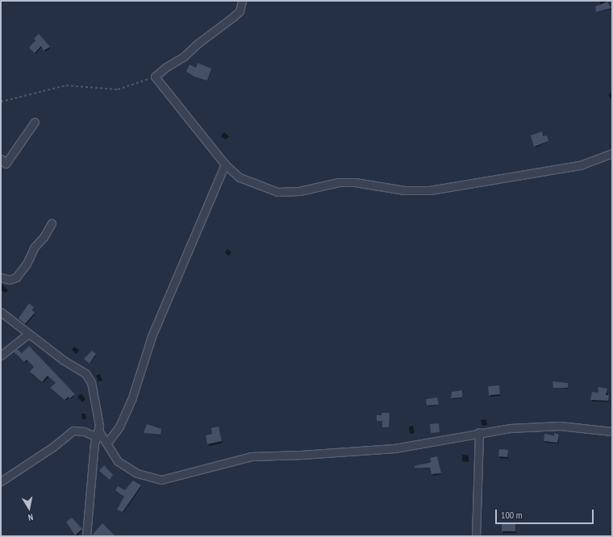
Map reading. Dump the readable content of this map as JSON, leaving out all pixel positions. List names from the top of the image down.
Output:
{
  "scale_bar": "100 m",
  "north": "bottom"
}
